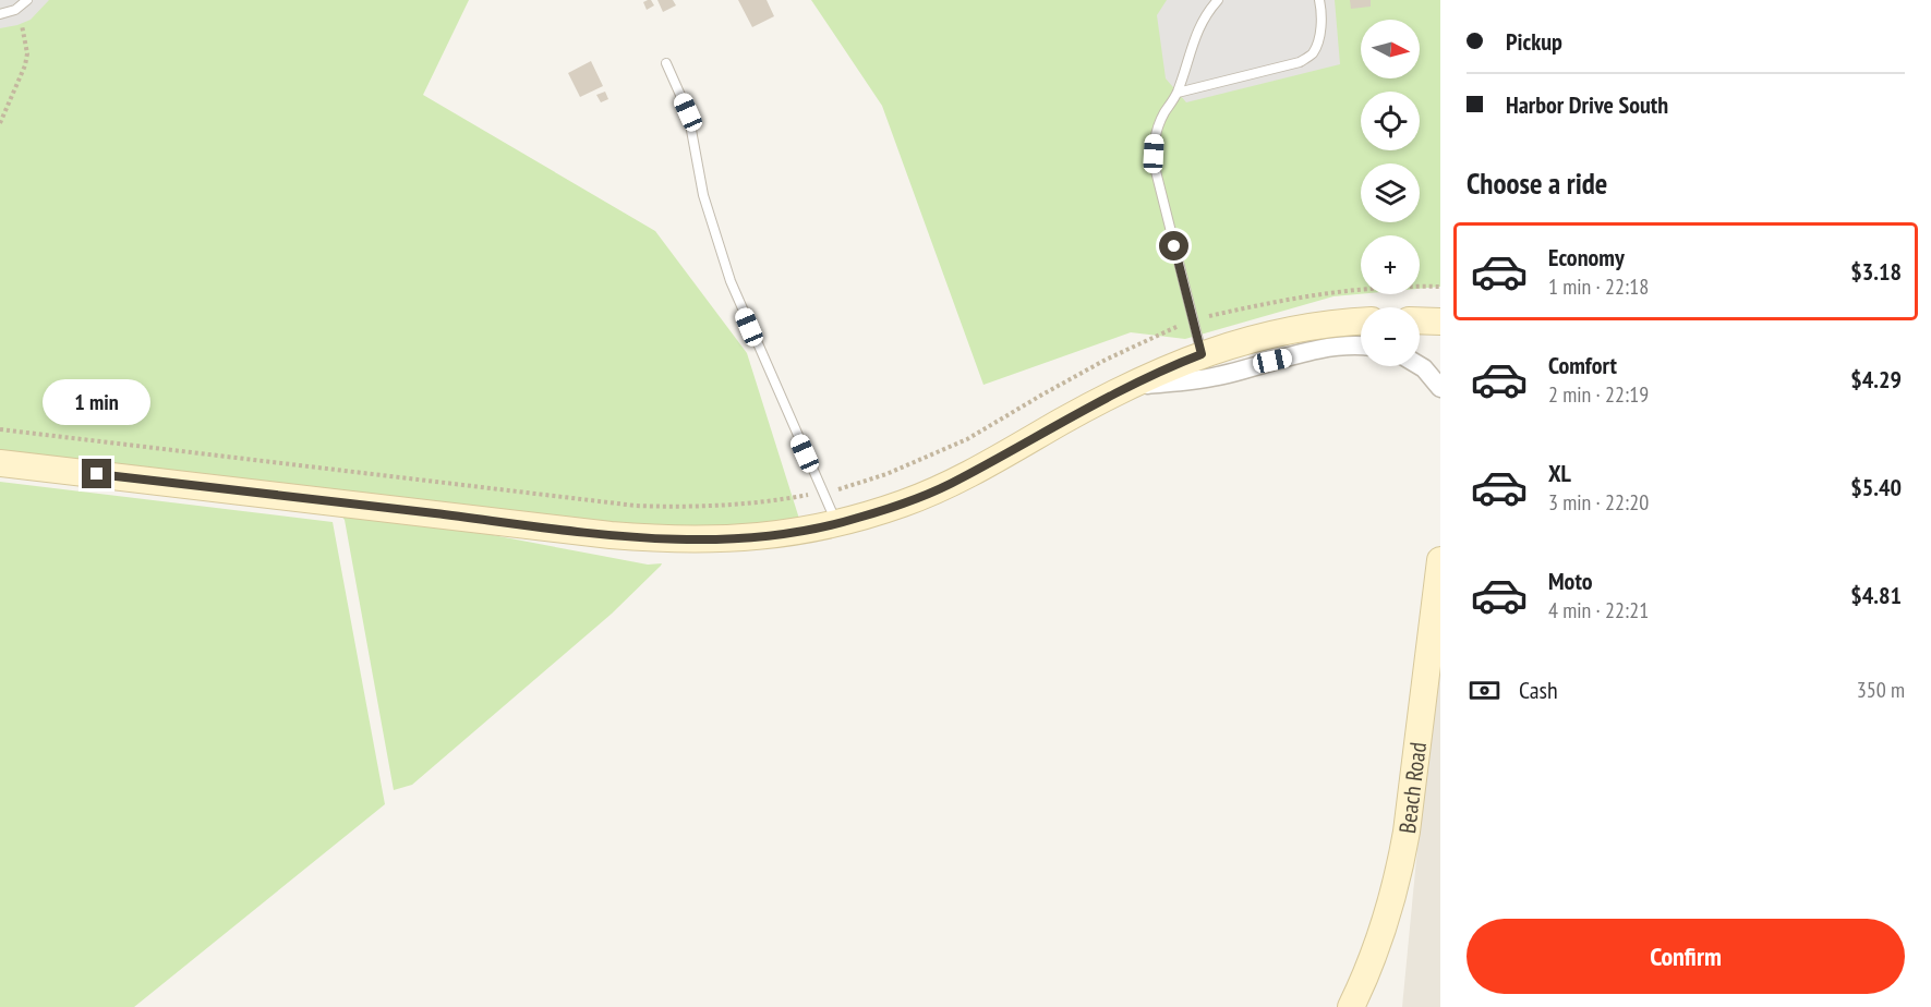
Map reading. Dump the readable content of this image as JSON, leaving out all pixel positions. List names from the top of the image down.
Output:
{
  "streets": {
    "street": ["Beach Road"]
  },
  "north": "right",
  "page": {
    "banner": ["Pickup", "Harbor Drive South"],
    "map_buttons": ["+", "−"],
    "heading": "Choose a ride",
    "list": [
      {
        "name": "Economy",
        "note": "1 min · 22:18",
        "value": "$3.18"
      },
      {
        "name": "Comfort",
        "note": "2 min · 22:19",
        "value": "$4.29"
      },
      {
        "name": "XL",
        "note": "3 min · 22:20",
        "value": "$5.40"
      },
      {
        "name": "Moto",
        "note": "4 min · 22:21",
        "value": "$4.81"
      }
    ],
    "bubble": "1 min",
    "pay": ["Cash", "350 m"],
    "buttons": "Confirm"
  }
}
